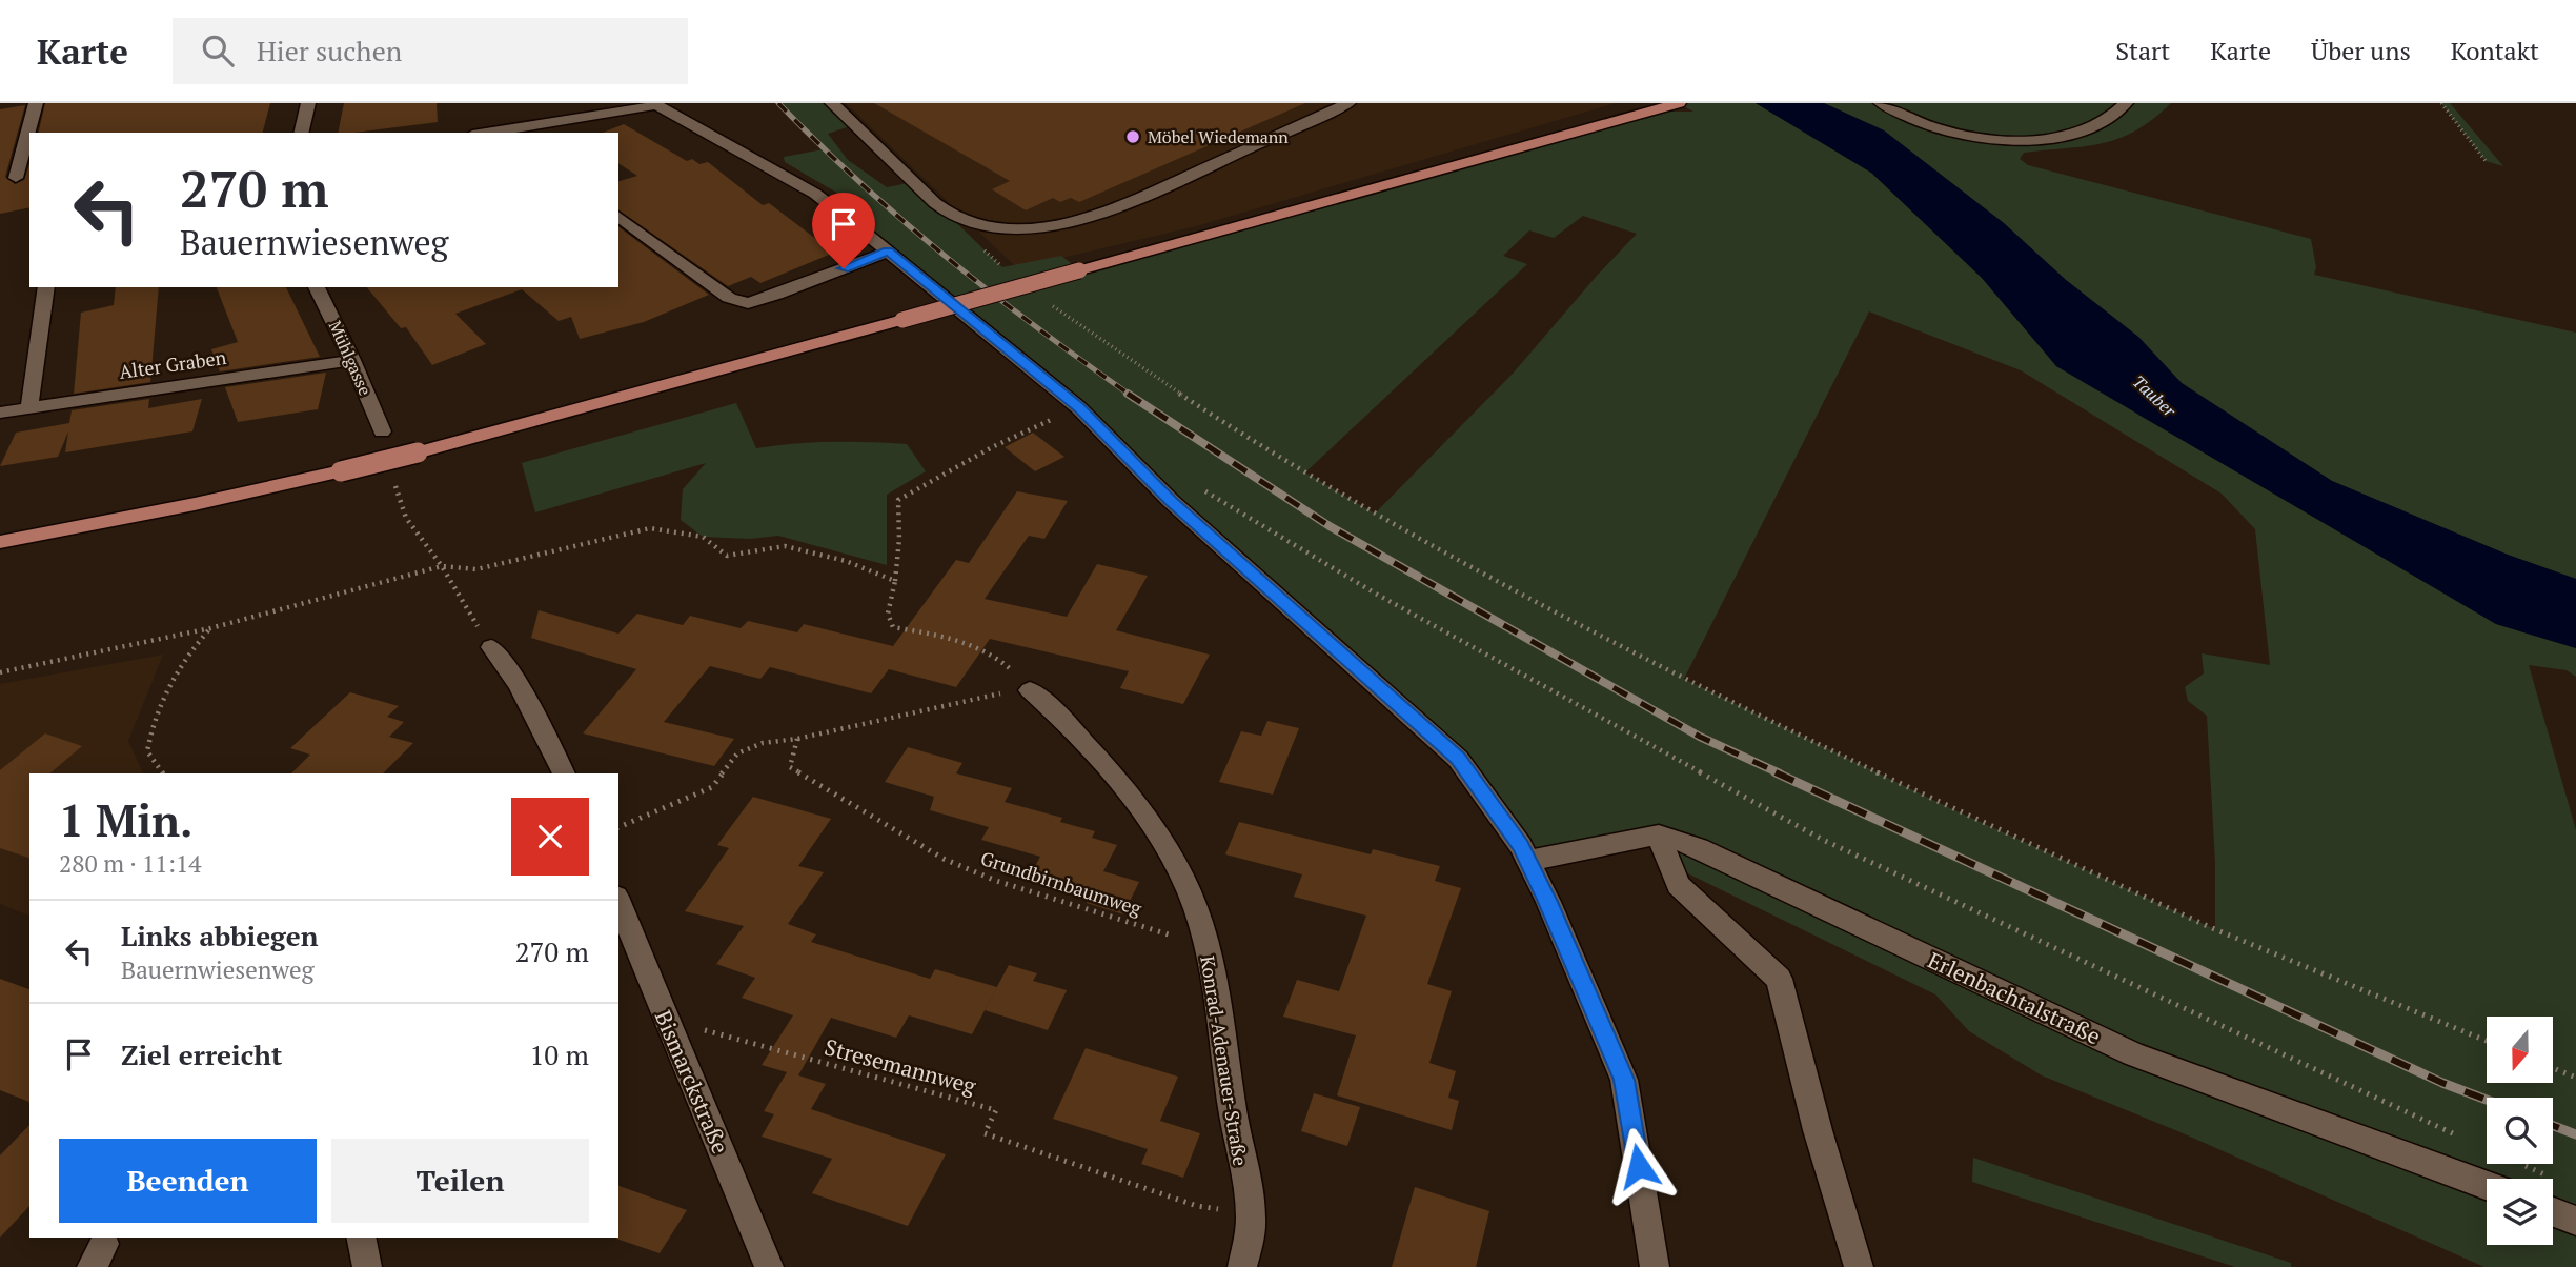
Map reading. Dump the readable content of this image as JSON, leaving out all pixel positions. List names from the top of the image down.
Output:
{
  "streets": {
    "street": [
      "Mühlgasse",
      "Alter Graben",
      "Erlenbachtalstraße",
      "Konrad-Adenauer-Straße",
      "Bismarckstraße"
    ],
    "path": ["Grundbirnbaumweg", "Stresemannweg"]
  },
  "crossings": [
    ["Mühlgasse", "Alter Graben"],
    ["Grundbirnbaumweg", "Konrad-Adenauer-Straße"],
    ["Konrad-Adenauer-Straße", "Stresemannweg"],
    ["Stresemannweg", "Bismarckstraße"]
  ],
  "water": ["Tauber"],
  "places": ["Möbel Wiedemann"],
  "north": "bottom",
  "page": {
    "header": "Karte",
    "search": "Hier suchen",
    "nav": [
      "Start",
      "Karte",
      "Über uns",
      "Kontakt"
    ],
    "turn": ["270 m", "Bauernwiesenweg"],
    "heading": ["1 Min.", "280 m · 11:14"],
    "list": [
      {
        "name": "Links abbiegen",
        "note": "Bauernwiesenweg",
        "value": "270 m"
      },
      {
        "name": "Ziel erreicht",
        "value": "10 m"
      }
    ],
    "buttons": ["Beenden", "Teilen"]
  }
}
